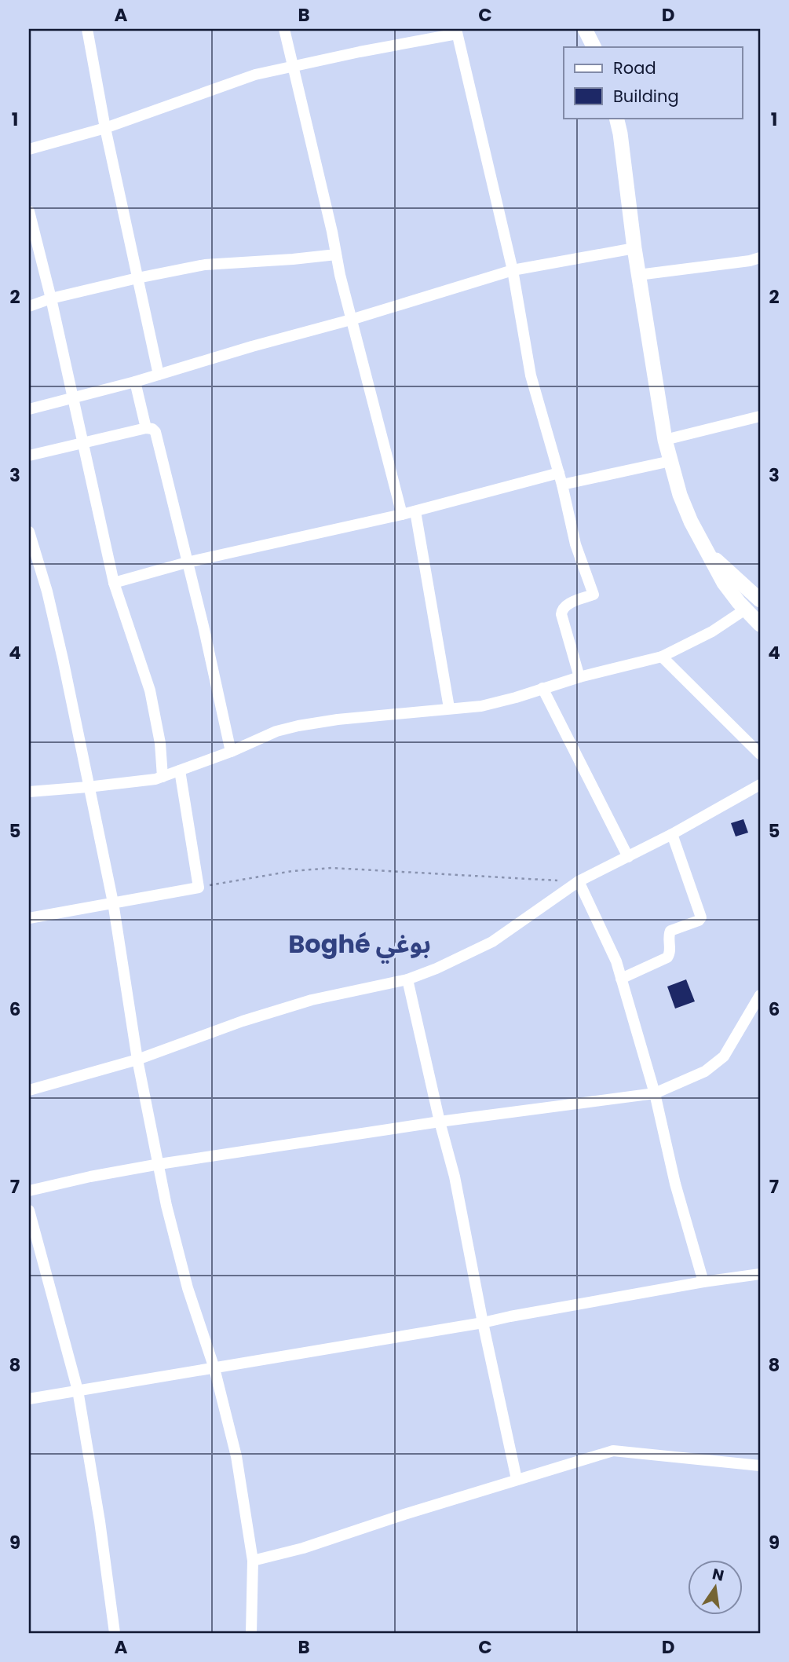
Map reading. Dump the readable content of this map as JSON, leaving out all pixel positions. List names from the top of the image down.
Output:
{
  "districts": ["Boghé بوغي"],
  "legend": ["Road", "Building"],
  "north": "top",
  "grid": {
    "columns": [
      "A",
      "B",
      "C",
      "D"
    ],
    "rows": [
      "1",
      "2",
      "3",
      "4",
      "5",
      "6",
      "7",
      "8",
      "9"
    ]
  }
}
